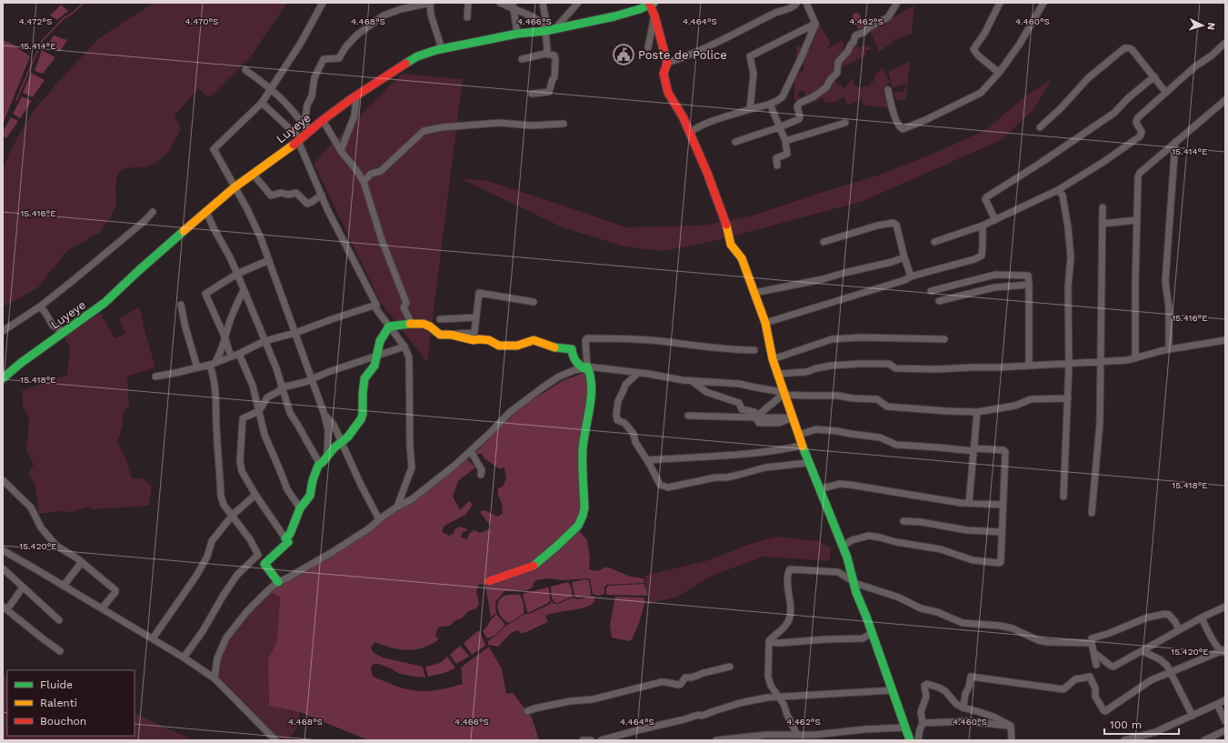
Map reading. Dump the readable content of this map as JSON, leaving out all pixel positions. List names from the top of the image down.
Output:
{
  "streets": {
    "street": ["Luyeye"]
  },
  "places": {
    "public building": ["Poste de Police"]
  },
  "legend": ["Fluide", "Ralenti", "Bouchon"],
  "scale_bar": "100 m",
  "north": "right",
  "coordinates": [
    "4.472°S",
    "4.470°S",
    "4.468°S",
    "4.466°S",
    "4.464°S",
    "4.462°S",
    "4.460°S",
    "15.414°E",
    "15.416°E",
    "15.418°E",
    "15.420°E"
  ]
}
